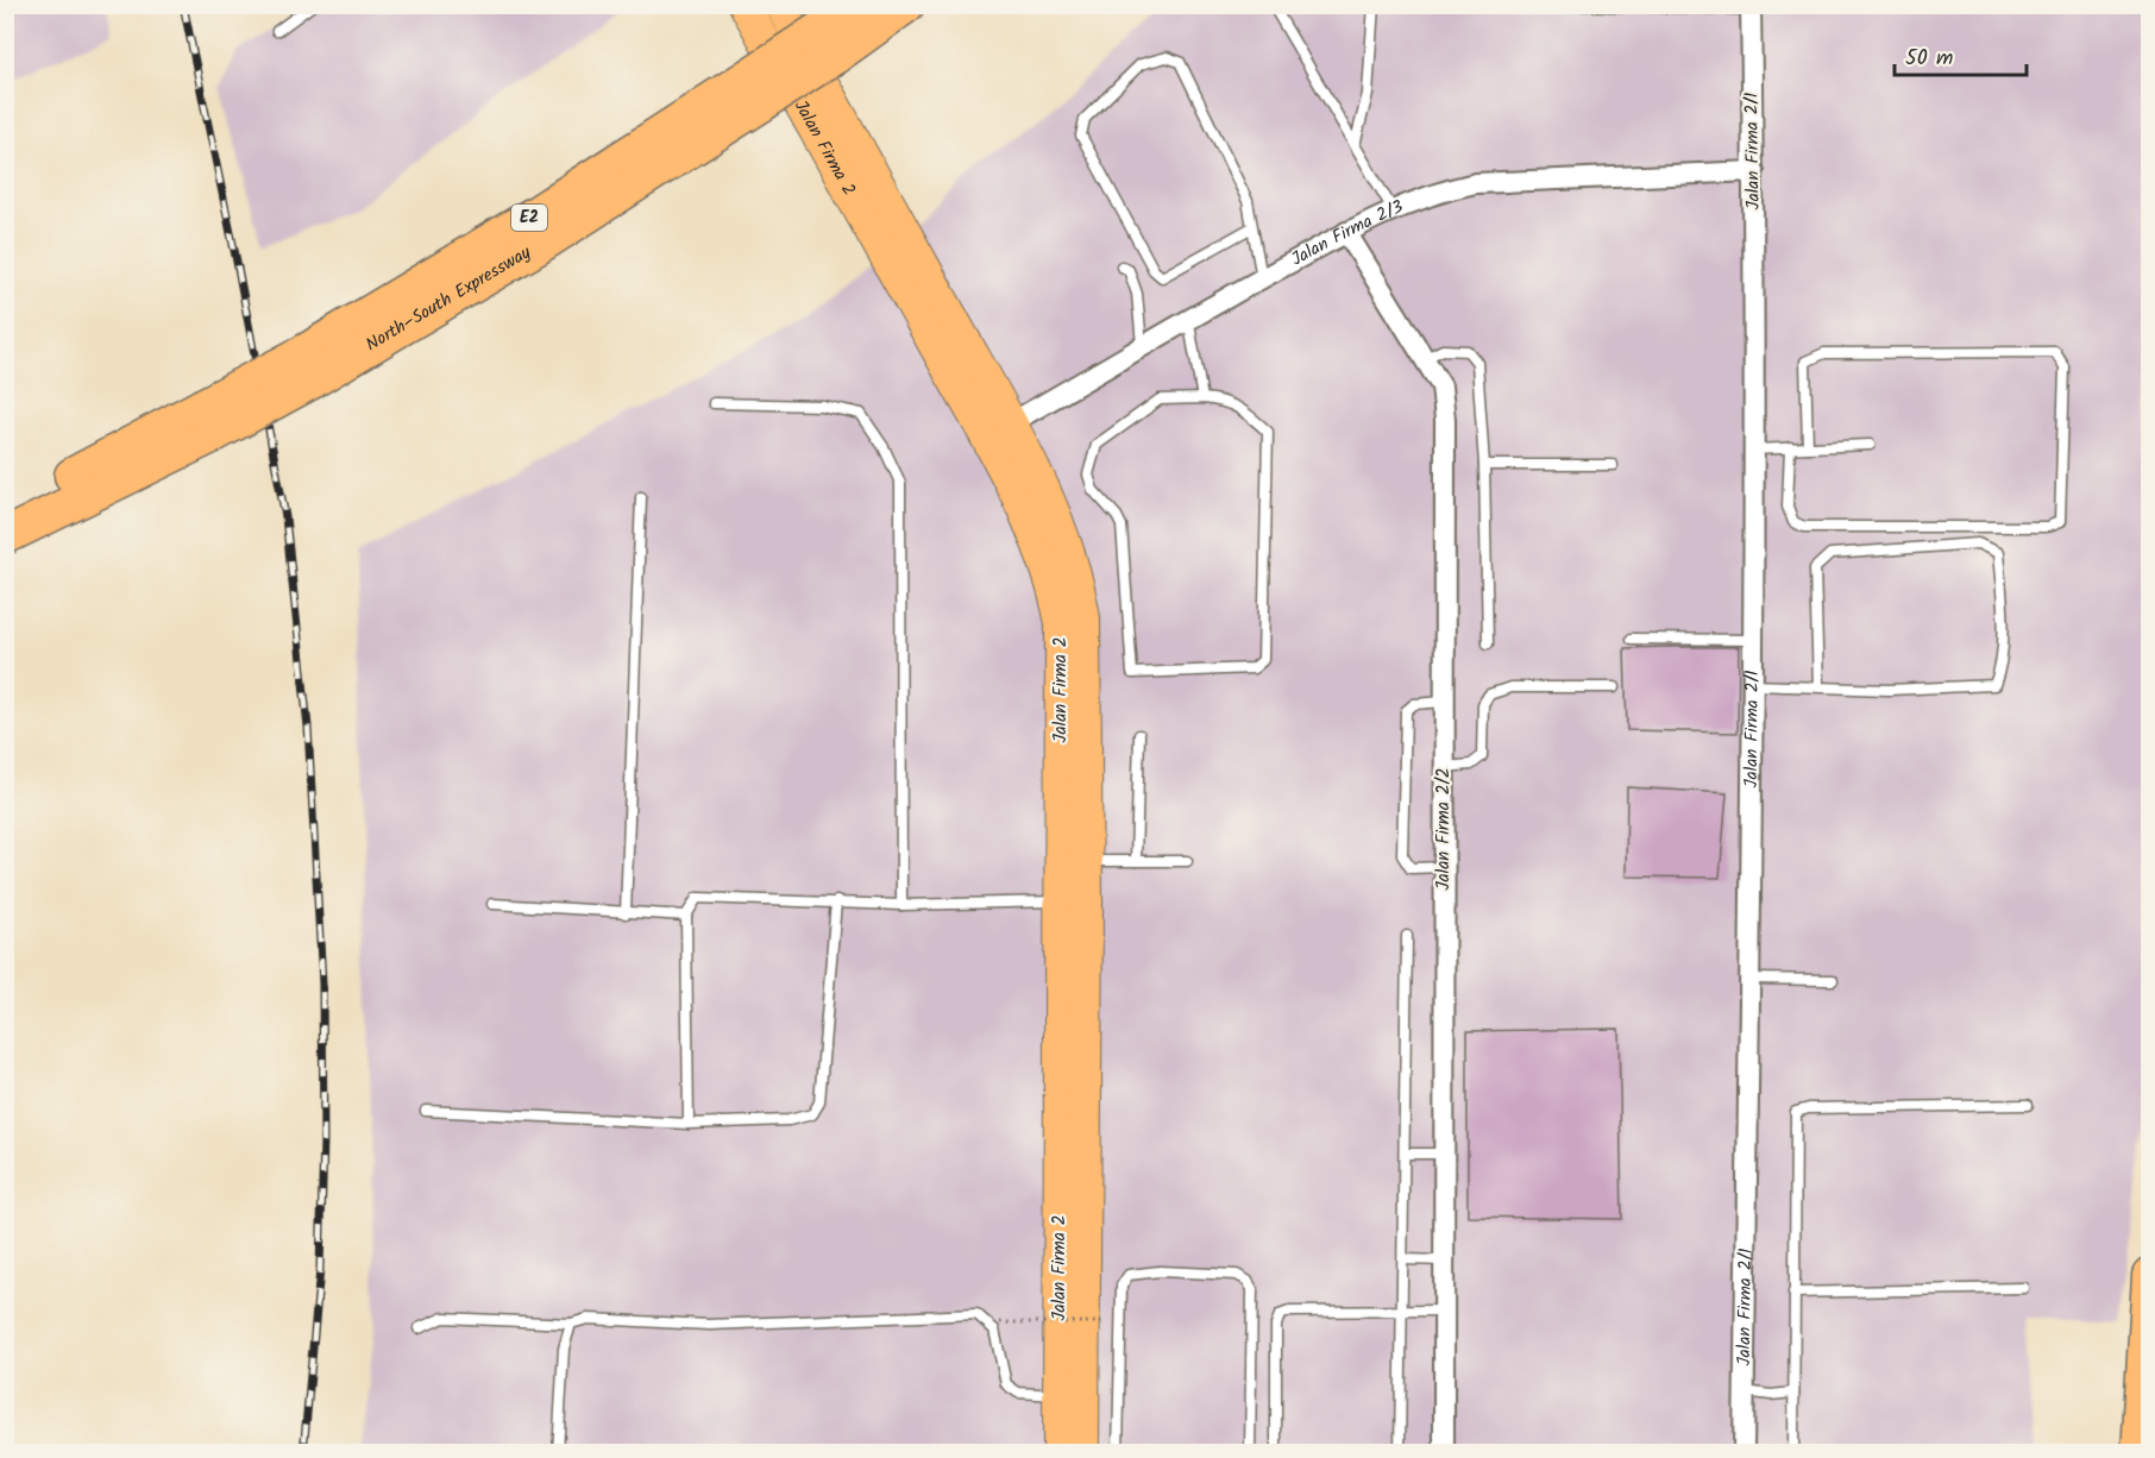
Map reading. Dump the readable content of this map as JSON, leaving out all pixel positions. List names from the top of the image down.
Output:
{
  "streets": {
    "highway": ["E2", "North–South Expressway"],
    "main road": ["Jalan Firma 2"],
    "street": ["Jalan Firma 2/1", "Jalan Firma 2/3", "Jalan Firma 2/2"]
  },
  "crossings": [
    ["Jalan Firma 2", "Jalan Firma 2/3"],
    ["Jalan Firma 2/1", "Jalan Firma 2/3"],
    ["Jalan Firma 2/3", "Jalan Firma 2/2"]
  ],
  "scale_bar": "50 m"
}
